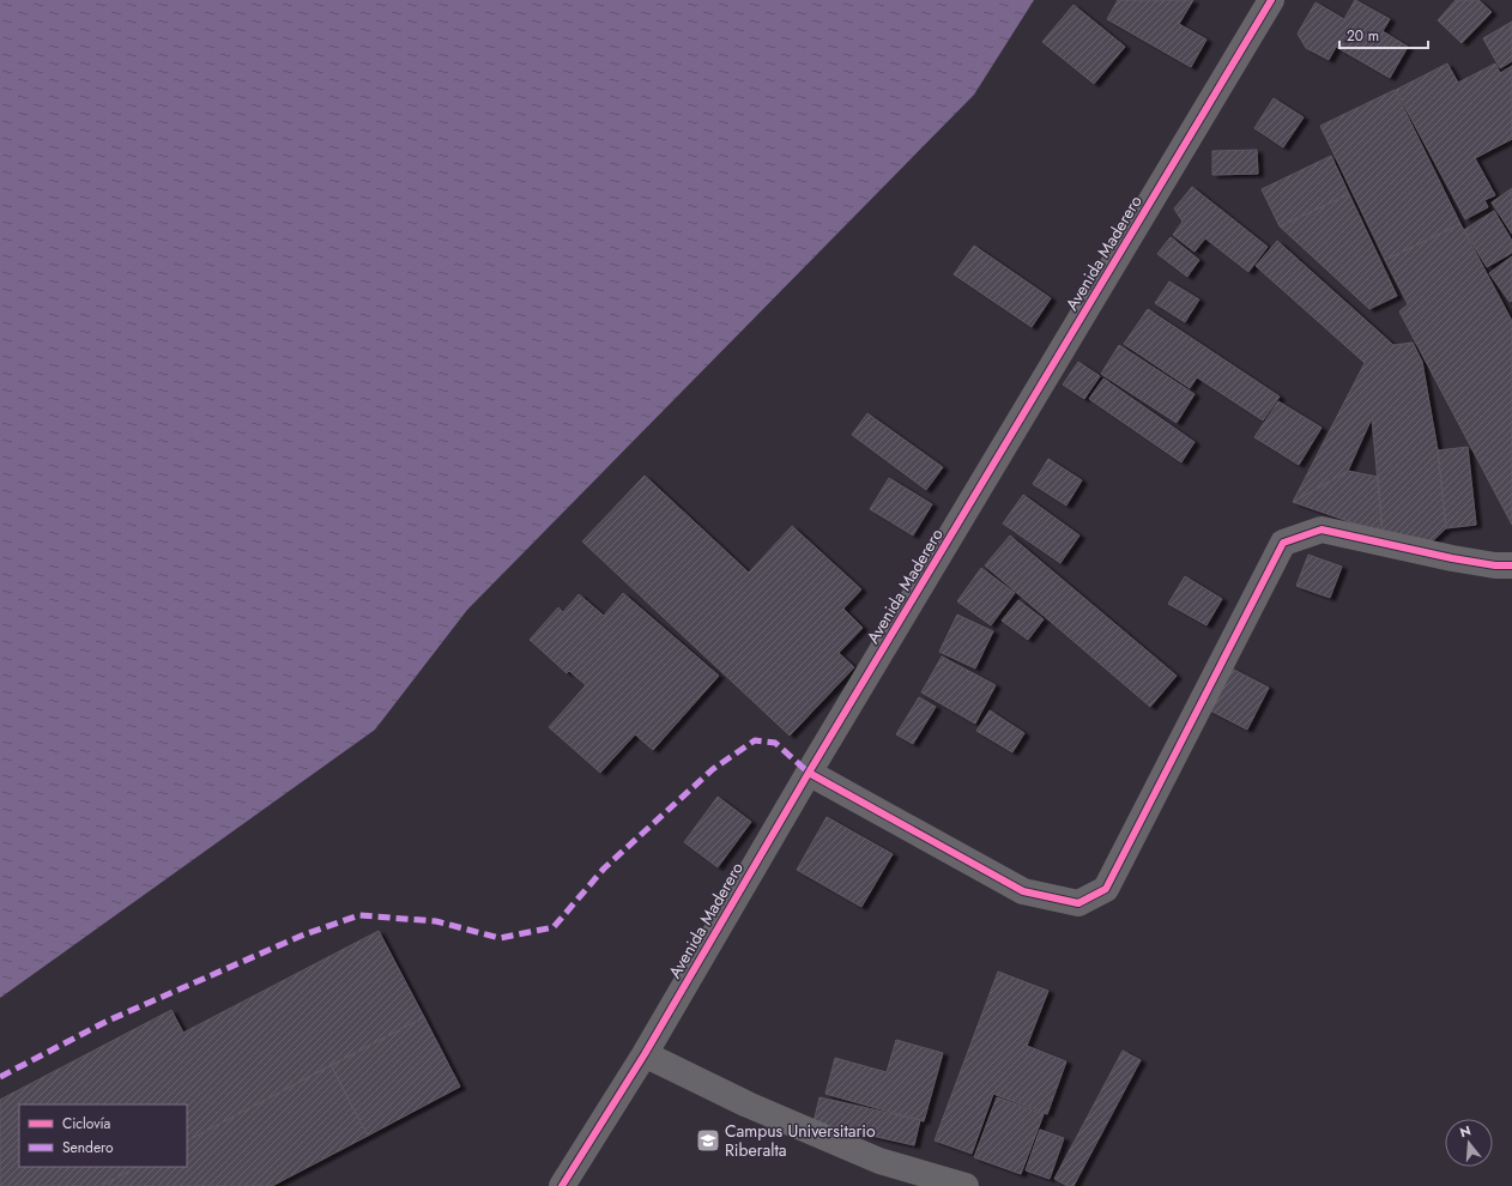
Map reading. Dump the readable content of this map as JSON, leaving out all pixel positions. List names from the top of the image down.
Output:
{
  "streets": {
    "street": ["Avenida Maderero"]
  },
  "places": {
    "school or university": ["Campus Universitario Riberalta"]
  },
  "legend": ["Ciclovía", "Sendero"],
  "scale_bar": "20 m",
  "north": "top"
}
